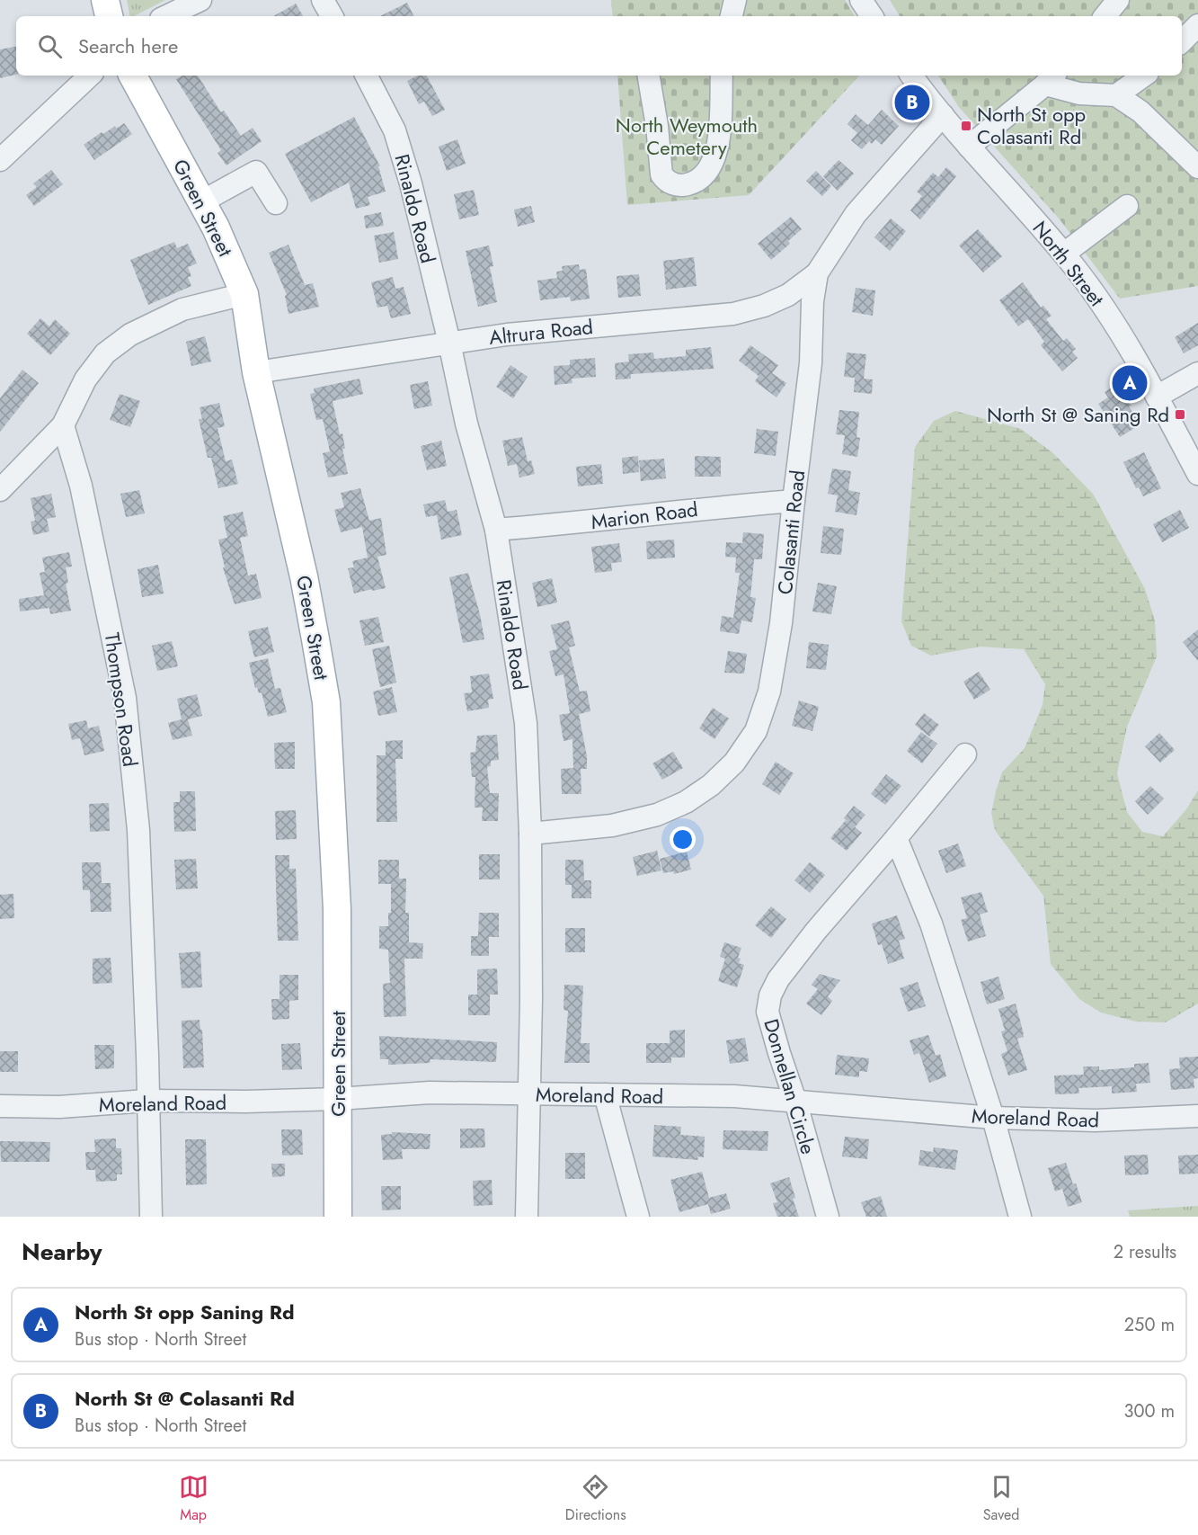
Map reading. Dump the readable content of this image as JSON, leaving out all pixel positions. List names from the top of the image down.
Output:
{
  "streets": {
    "main road": ["Green Street"],
    "street": [
      "Rinaldo Road",
      "North Street",
      "Altrura Road",
      "Marion Road",
      "Colasanti Road",
      "Thompson Road",
      "Donnellan Circle",
      "Moreland Road"
    ]
  },
  "crossings": [
    ["Green Street", "Altrura Road"],
    ["Green Street", "Moreland Road"],
    ["Rinaldo Road", "Altrura Road"],
    ["Rinaldo Road", "Marion Road"],
    ["Rinaldo Road", "Colasanti Road"],
    ["Rinaldo Road", "Moreland Road"],
    ["North Street", "Colasanti Road"],
    ["Altrura Road", "Colasanti Road"],
    ["Marion Road", "Colasanti Road"],
    ["Thompson Road", "Moreland Road"],
    ["Donnellan Circle", "Moreland Road"]
  ],
  "parks": ["North Weymouth Cemetery"],
  "places": {
    "transit": ["North St opp Colasanti Rd", "North St @ Saning Rd"]
  },
  "page": {
    "search": "Search here",
    "pins": ["B", "A"],
    "heading": ["Nearby", "2 results"],
    "list": [
      {
        "mark": "A",
        "name": "North St opp Saning Rd",
        "note": "Bus stop · North Street",
        "value": "250 m"
      },
      {
        "mark": "B",
        "name": "North St @ Colasanti Rd",
        "note": "Bus stop · North Street",
        "value": "300 m"
      }
    ],
    "nav": ["Map", "Directions", "Saved"]
  }
}
